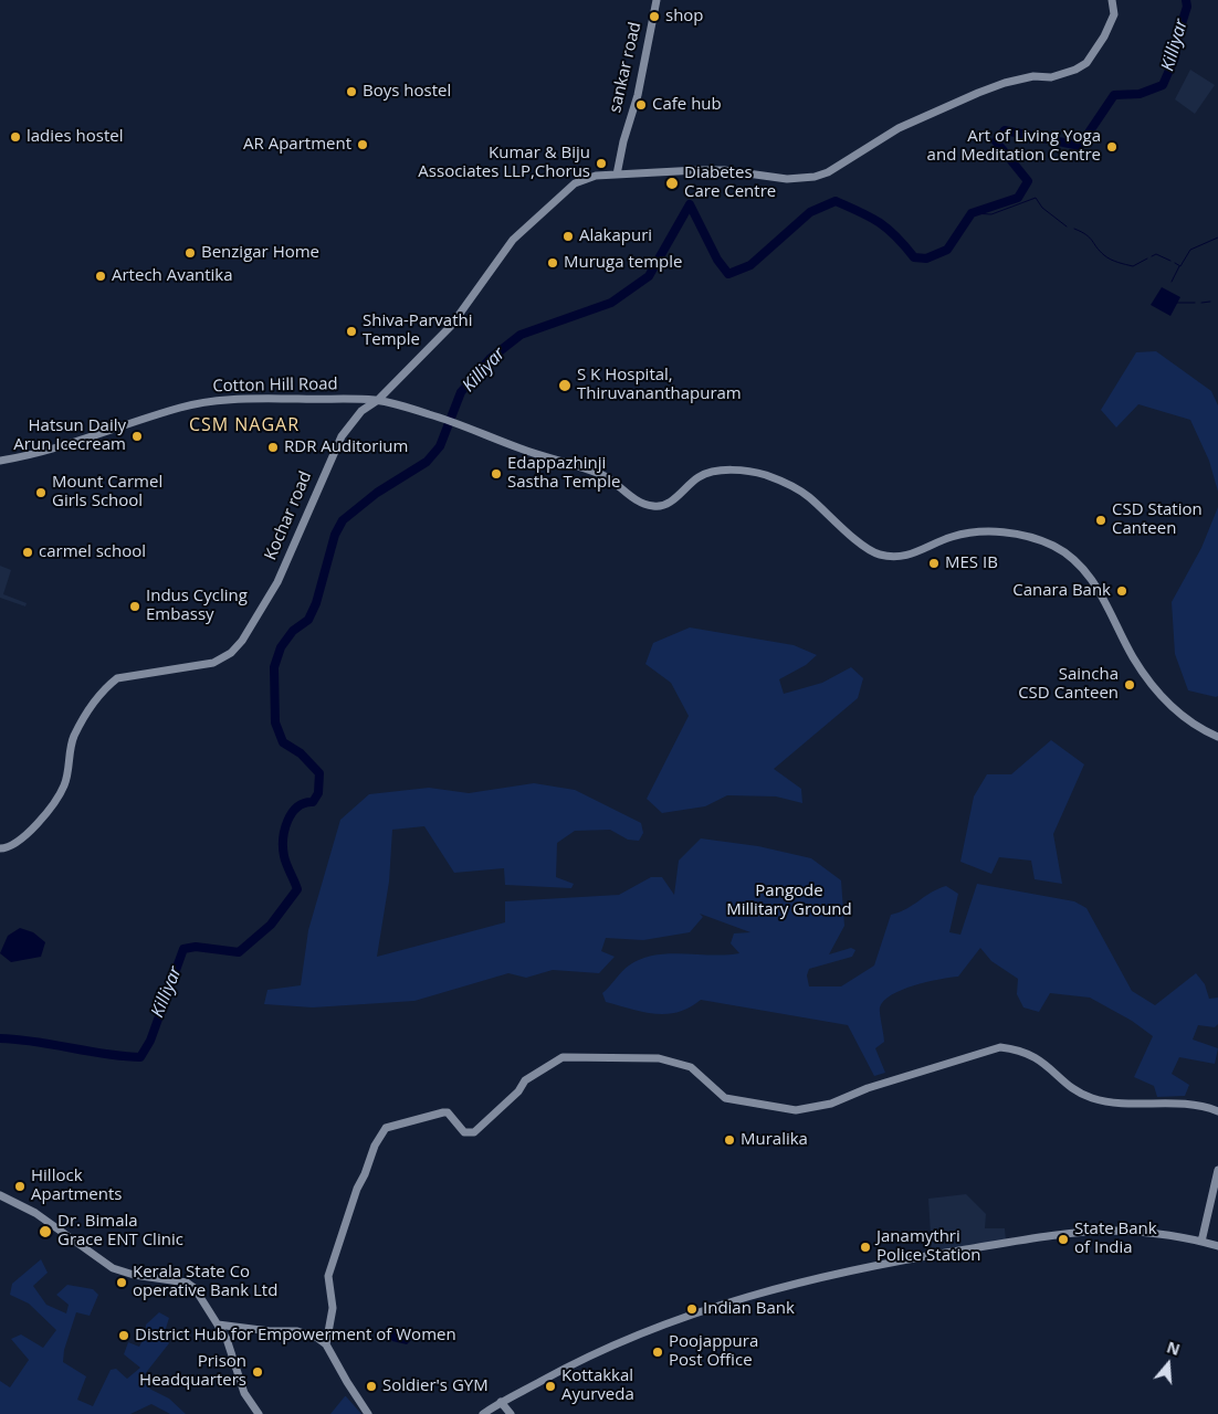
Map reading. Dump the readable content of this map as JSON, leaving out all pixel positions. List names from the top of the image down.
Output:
{
  "streets": {
    "street": ["sankar road", "Cotton Hill Road", "Kochar road"]
  },
  "crossings": [
    ["sankar road", "Kochar road"],
    ["Cotton Hill Road", "Kochar road"]
  ],
  "districts": ["CSM NAGAR"],
  "water": ["Killiyar"],
  "parks": ["Pangode Millitary Ground"],
  "places": [
    "shop",
    "Boys hostel",
    "Cafe hub",
    "ladies hostel",
    "AR Apartment",
    "Art of Living Yoga and Meditation Centre",
    "Kumar & Biju Associates LLP,Chorus",
    "Diabetes Care Centre",
    "Alakapuri",
    "Benzigar Home",
    "Muruga temple",
    "Artech Avantika",
    "Shiva-Parvathi Temple",
    "S K Hospital, Thiruvananthapuram",
    "Hatsun Daily Arun Icecream",
    "RDR Auditorium",
    "Edappazhinji Sastha Temple",
    "Mount Carmel Girls School",
    "CSD Station Canteen",
    "carmel school",
    "MES IB",
    "Canara Bank",
    "Indus Cycling Embassy",
    "Saincha CSD Canteen",
    "Muralika",
    "Hillock Apartments",
    "Dr. Bimala Grace ENT Clinic",
    "State Bank of India",
    "Janamythri Police Station",
    "Kerala State Co operative Bank Ltd",
    "Indian Bank",
    "District Hub for Empowerment of Women",
    "Poojappura Post Office",
    "Prison Headquarters",
    "Soldier's GYM",
    "Kottakkal Ayurveda"
  ],
  "north": "top"
}
